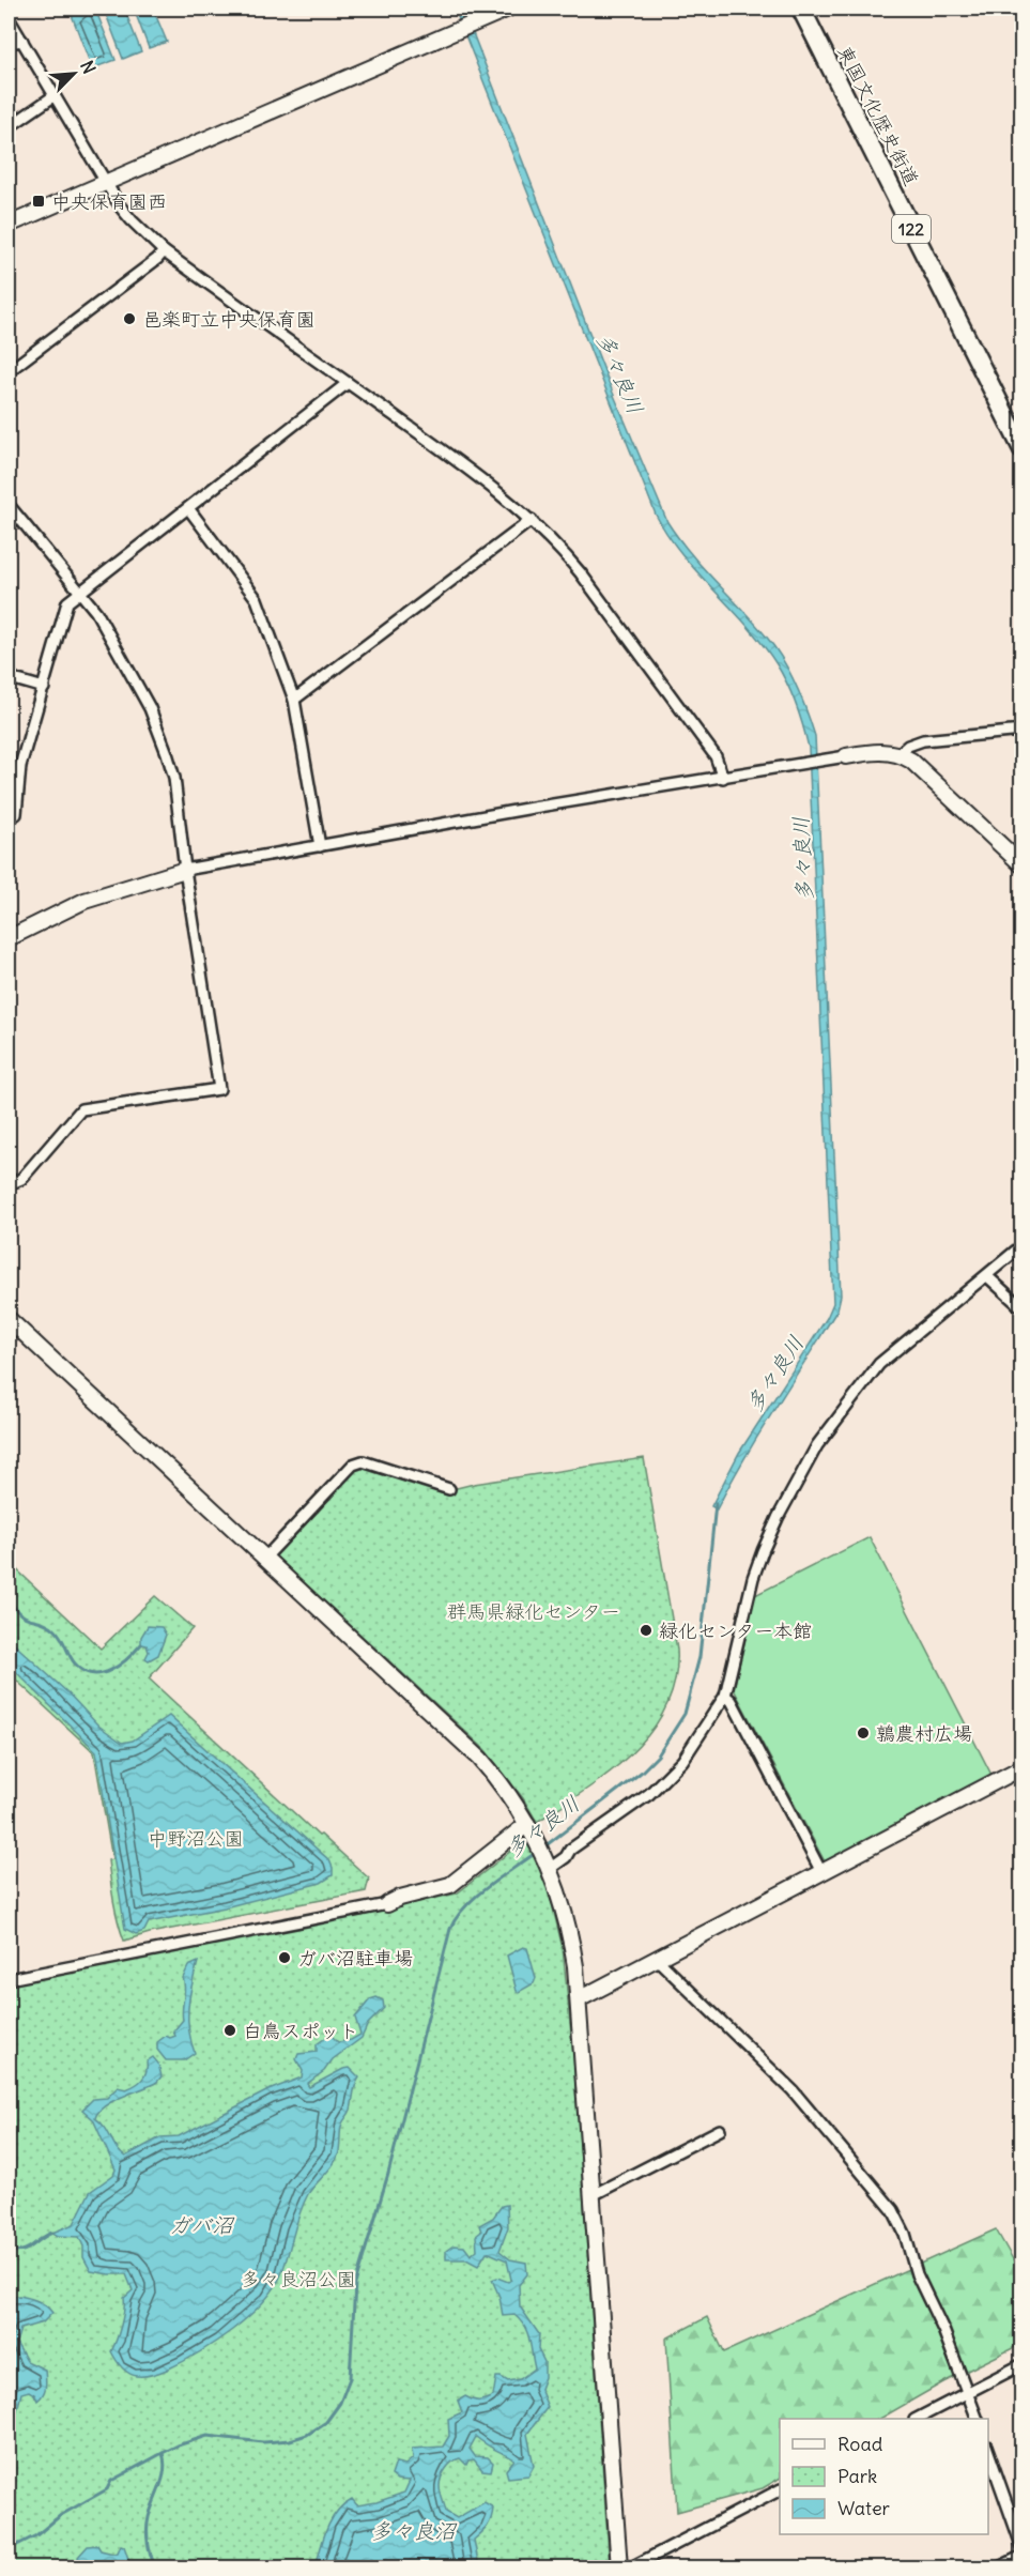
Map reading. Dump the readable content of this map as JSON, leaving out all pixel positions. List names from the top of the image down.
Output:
{
  "streets": {
    "highway": ["東国文化歴史街道", "122"]
  },
  "water": ["多々良川", "ガバ沼", "多々良沼"],
  "parks": ["群馬県緑化センター", "中野沼公園", "多々良沼公園"],
  "places": {
    "transit": ["中央保育園西"],
    "other": [
      "邑楽町立中央保育園",
      "緑化センター本館",
      "鶉農村広場",
      "ガバ沼駐車場",
      "白鳥スポット"
    ]
  },
  "legend": ["Road", "Park", "Water"],
  "north": "top right"
}
